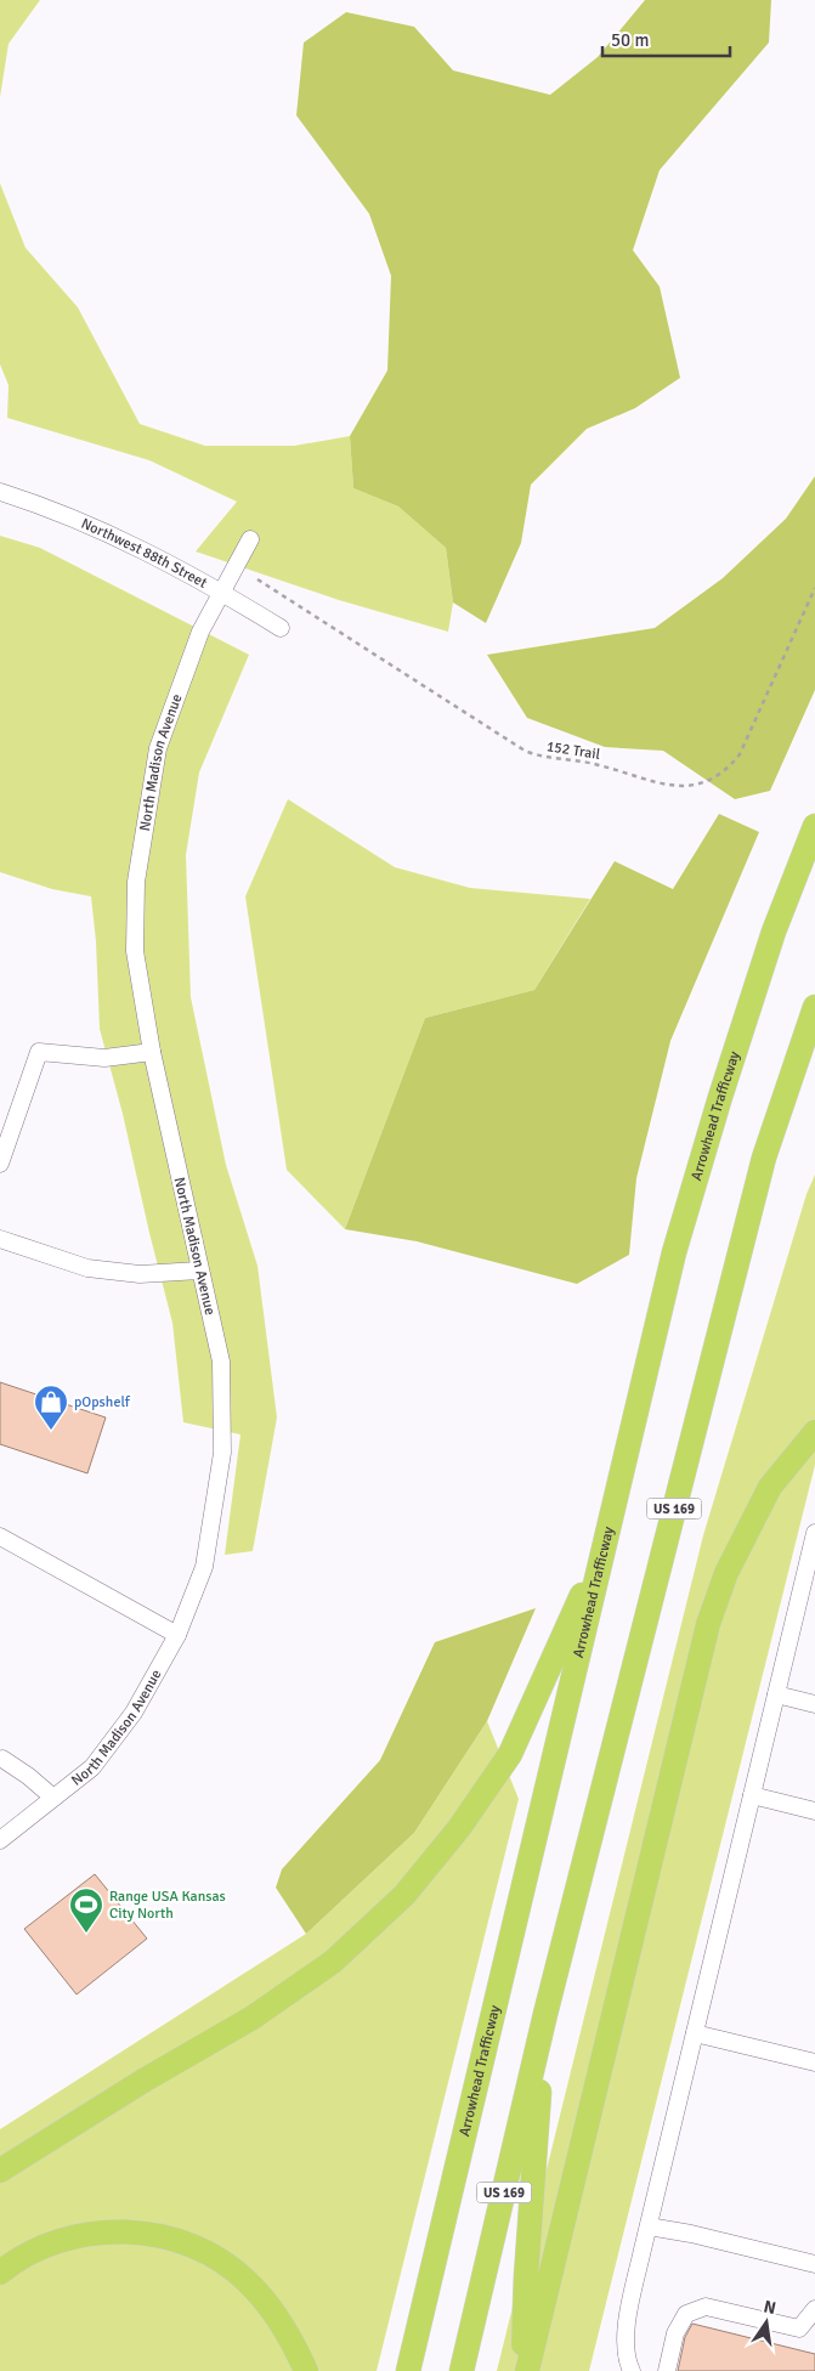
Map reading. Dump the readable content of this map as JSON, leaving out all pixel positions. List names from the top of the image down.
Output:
{
  "streets": {
    "highway": ["Arrowhead Trafficway", "US 169"],
    "street": ["Northwest 88th Street", "North Madison Avenue"],
    "path": ["152 Trail"]
  },
  "crossings": [
    ["Northwest 88th Street", "North Madison Avenue"]
  ],
  "places": {
    "shop": ["pOpshelf"],
    "sports": ["Range USA Kansas City North"]
  },
  "scale_bar": "50 m",
  "north": "top"
}
